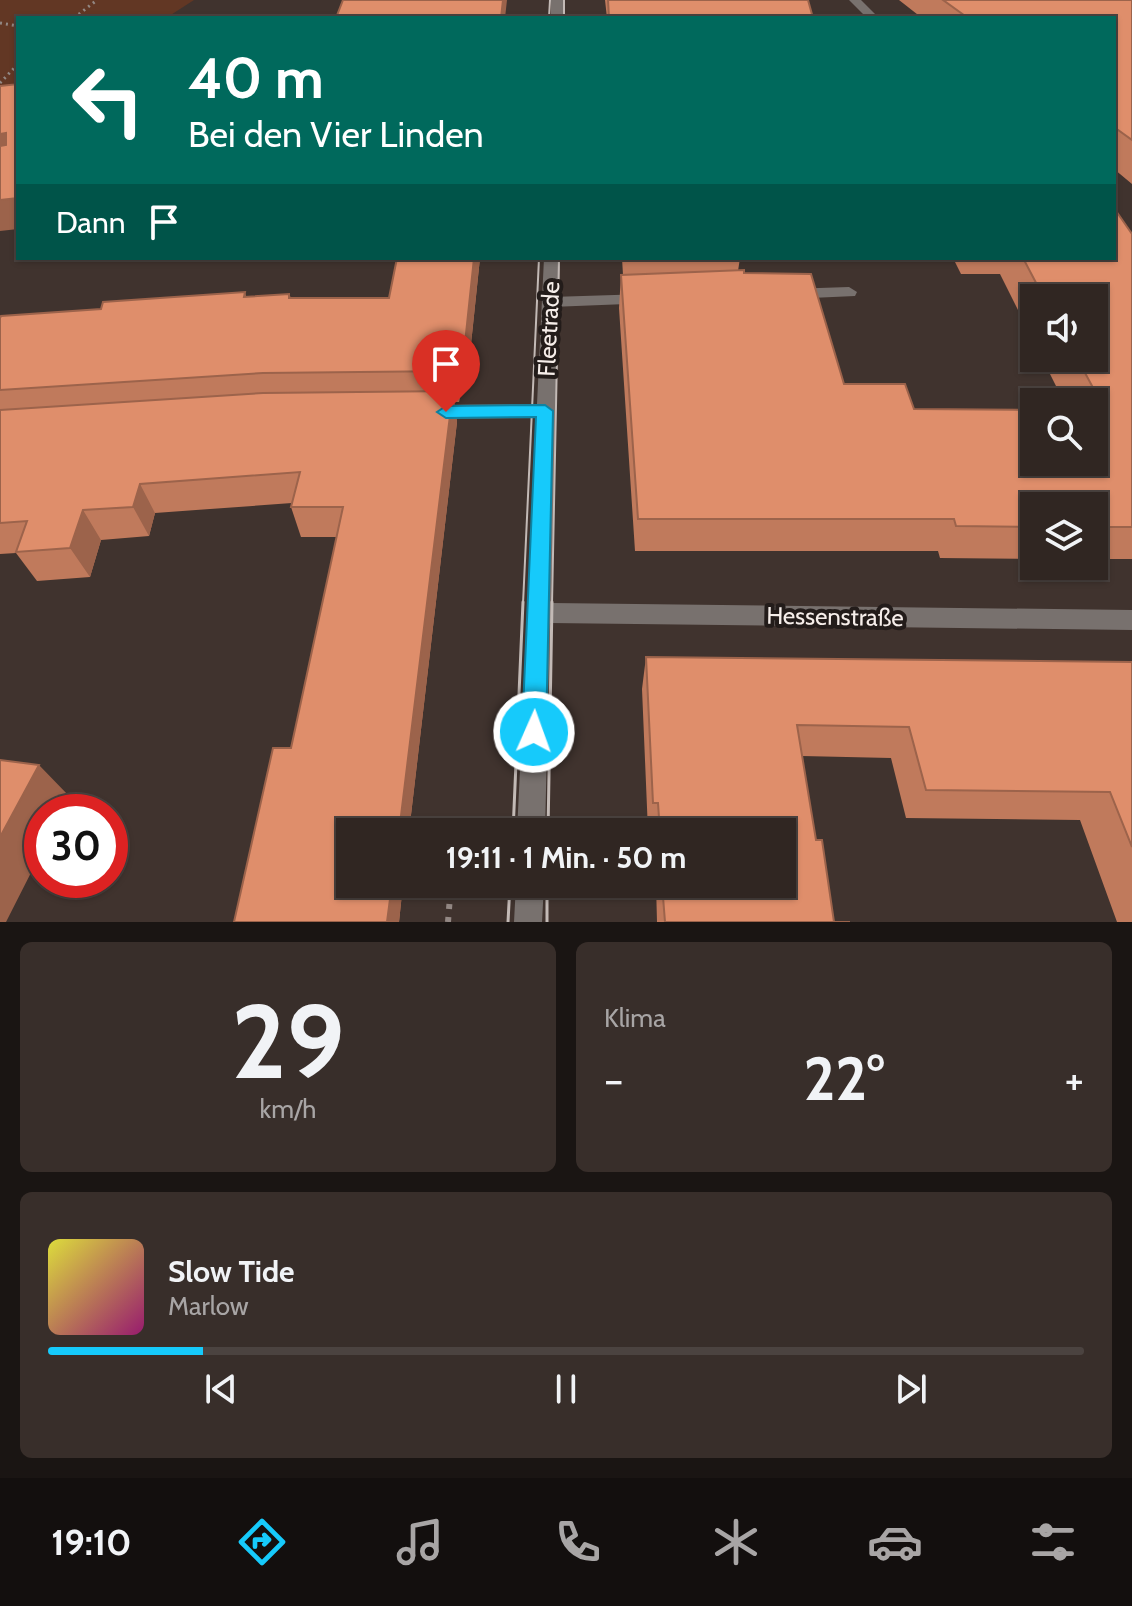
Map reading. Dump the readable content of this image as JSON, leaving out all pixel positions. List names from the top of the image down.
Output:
{
  "streets": {
    "street": ["Fleetrade", "Hessenstraße"]
  },
  "crossings": [
    ["Fleetrade", "Hessenstraße"]
  ],
  "page": {
    "turn": ["40 m", "Bei den Vier Linden"],
    "then": "Dann",
    "limit": "30",
    "trip": "19:11 · 1 Min. · 50 m",
    "tile": [
      ["29", "km/h"],
      "Klima"
    ],
    "heat": ["−", "22°", "+"],
    "song": ["Slow Tide", "Marlow"],
    "tabs": "19:10"
  }
}
